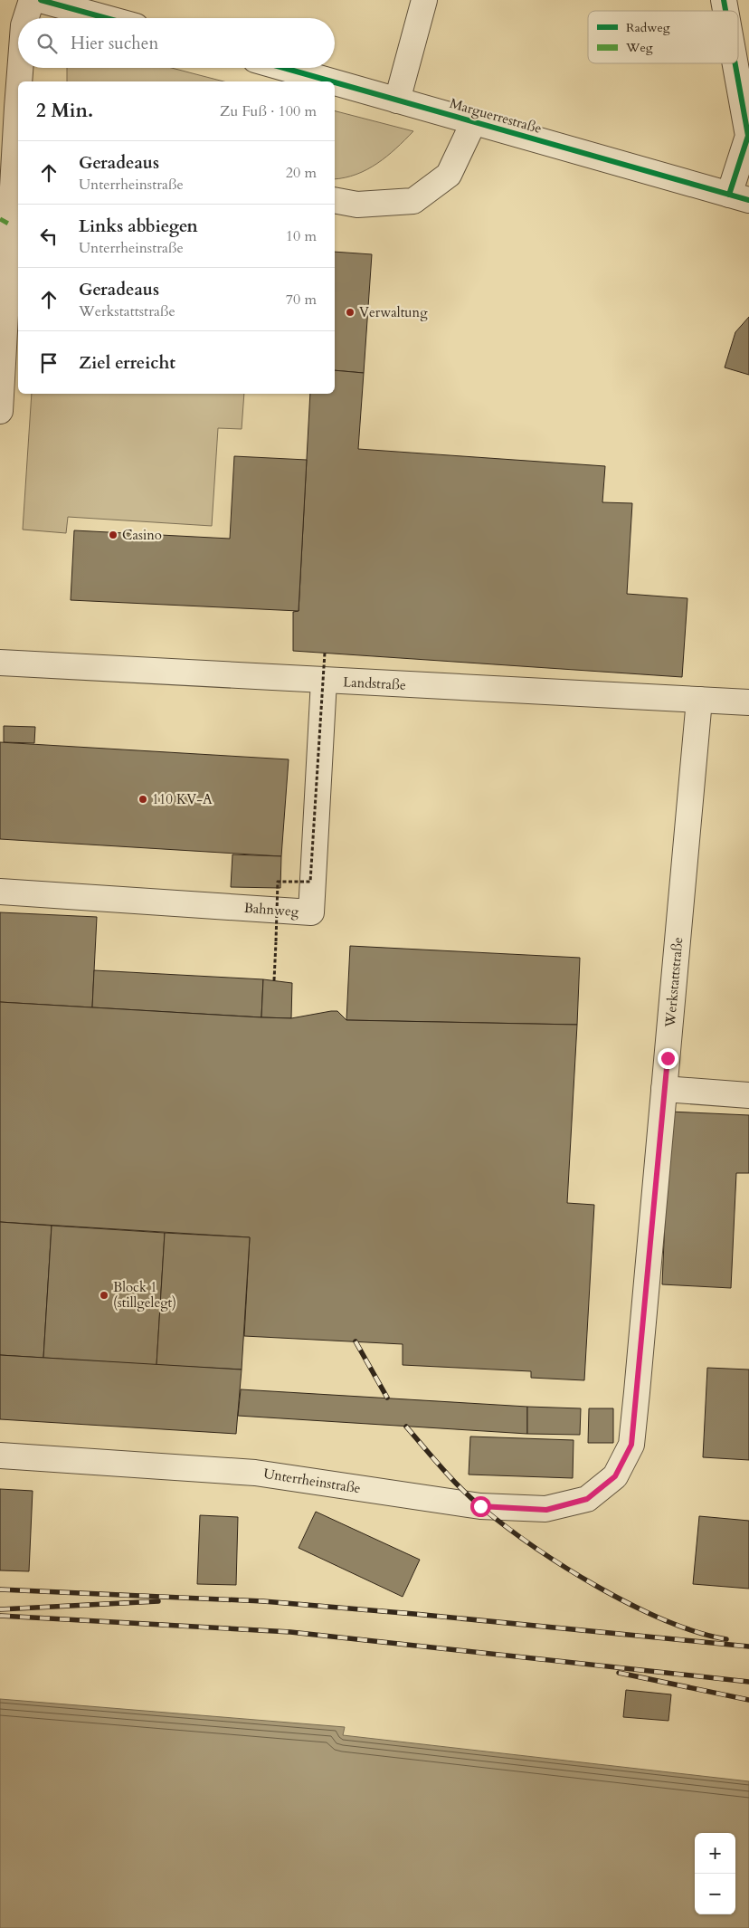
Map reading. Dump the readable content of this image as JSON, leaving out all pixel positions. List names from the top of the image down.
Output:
{
  "streets": {
    "street": [
      "Marguerrestraße",
      "Landstraße",
      "Bahnweg",
      "Werkstattstraße",
      "Unterrheinstraße"
    ]
  },
  "crossings": [
    ["Landstraße", "Bahnweg"],
    ["Landstraße", "Werkstattstraße"],
    ["Werkstattstraße", "Unterrheinstraße"]
  ],
  "places": [
    "Verwaltung",
    "Casino",
    "110 KV-A",
    "Block 1 (stillgelegt)"
  ],
  "legend": ["Radweg", "Weg"],
  "page": {
    "search": "Hier suchen",
    "heading": ["2 Min.", "Zu Fuß · 100 m"],
    "list": [
      ["Geradeaus", "Unterrheinstraße", "20 m"],
      ["Links abbiegen", "Unterrheinstraße", "10 m"],
      ["Geradeaus", "Werkstattstraße", "70 m"],
      "Ziel erreicht"
    ],
    "map_buttons": ["+", "−"]
  }
}
